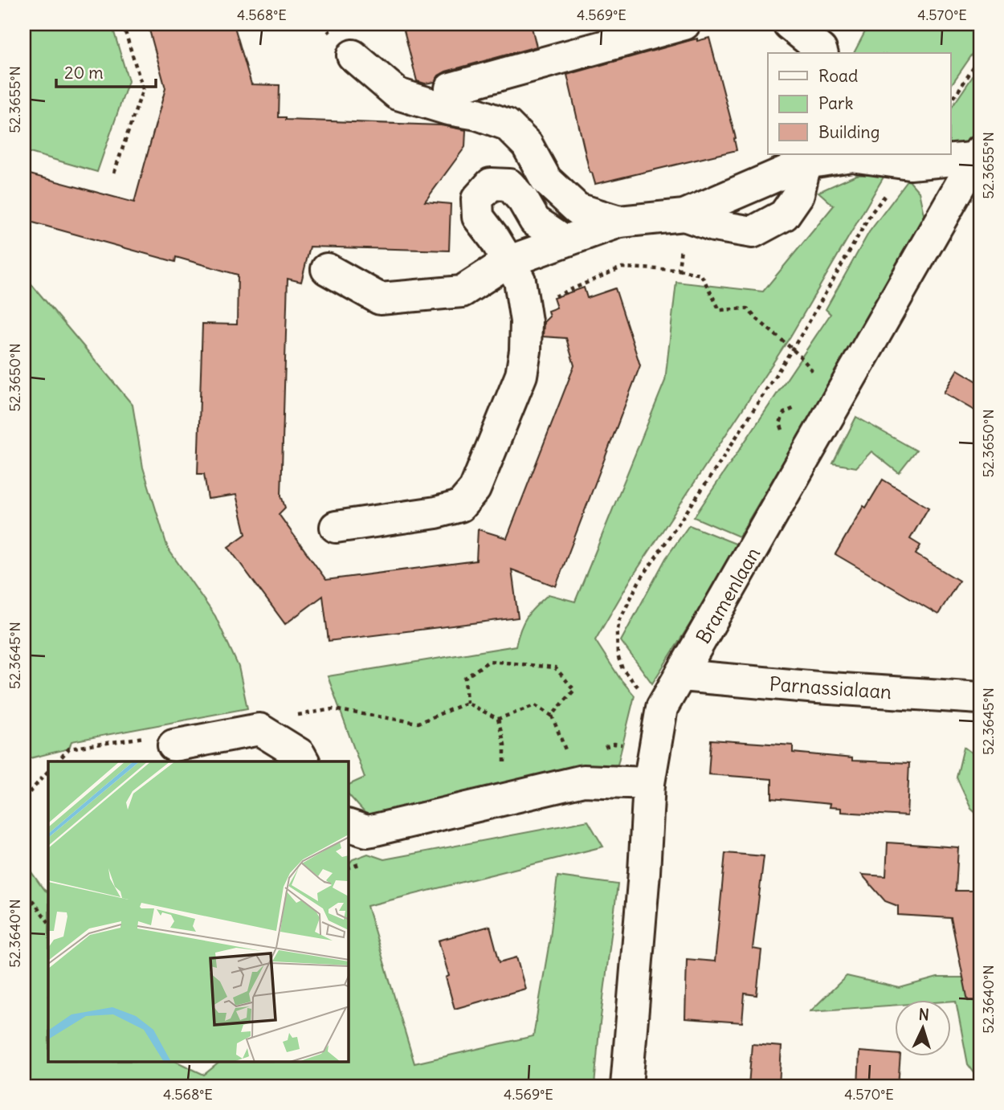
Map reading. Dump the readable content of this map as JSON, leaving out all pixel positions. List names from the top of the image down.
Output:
{
  "streets": {
    "street": ["Bramenlaan", "Parnassialaan"]
  },
  "crossings": [
    ["Bramenlaan", "Parnassialaan"]
  ],
  "legend": ["Road", "Park", "Building"],
  "scale_bar": "20 m",
  "north": "top",
  "coordinates": [
    "4.568°E",
    "4.569°E",
    "4.570°E",
    "52.3655°N",
    "52.3650°N",
    "52.3645°N",
    "52.3640°N"
  ]
}
